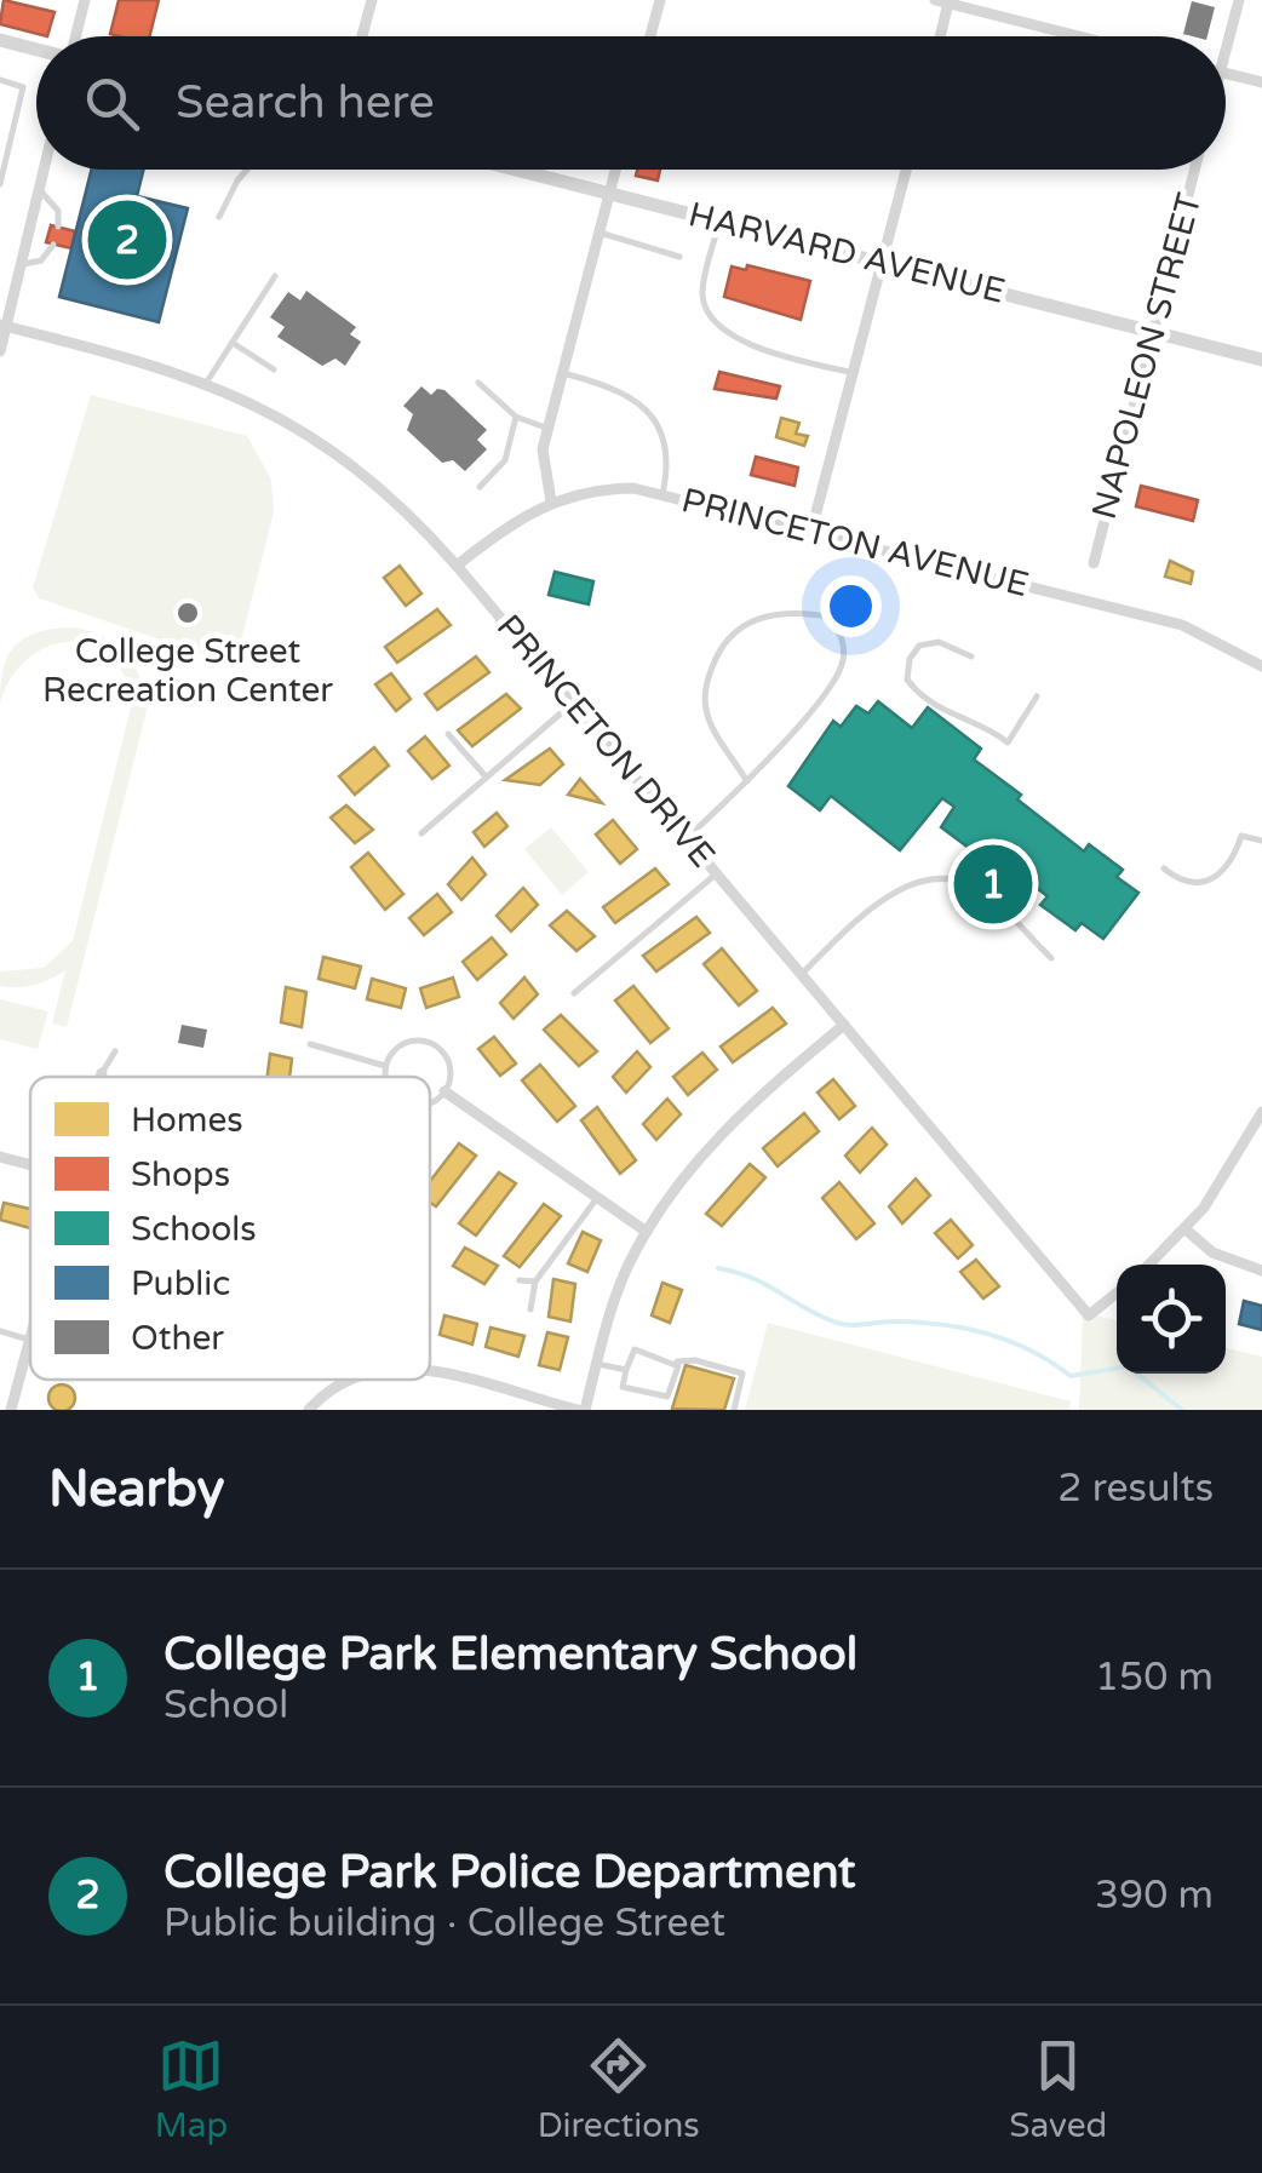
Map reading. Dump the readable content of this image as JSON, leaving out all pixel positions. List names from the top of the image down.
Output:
{
  "streets": {
    "street": [
      "HARVARD AVENUE",
      "NAPOLEON STREET",
      "PRINCETON AVENUE",
      "PRINCETON DRIVE"
    ]
  },
  "crossings": [
    ["HARVARD AVENUE", "NAPOLEON STREET"],
    ["PRINCETON AVENUE", "PRINCETON DRIVE"]
  ],
  "places": ["College Street Recreation Center"],
  "legend": [
    "Homes",
    "Shops",
    "Schools",
    "Public",
    "Other"
  ],
  "page": {
    "search": "Search here",
    "pins": ["2", "1"],
    "heading": ["Nearby", "2 results"],
    "list": [
      {
        "mark": "1",
        "name": "College Park Elementary School",
        "note": "School",
        "value": "150 m"
      },
      {
        "mark": "2",
        "name": "College Park Police Department",
        "note": "Public building · College Street",
        "value": "390 m"
      }
    ],
    "nav": ["Map", "Directions", "Saved"]
  }
}
